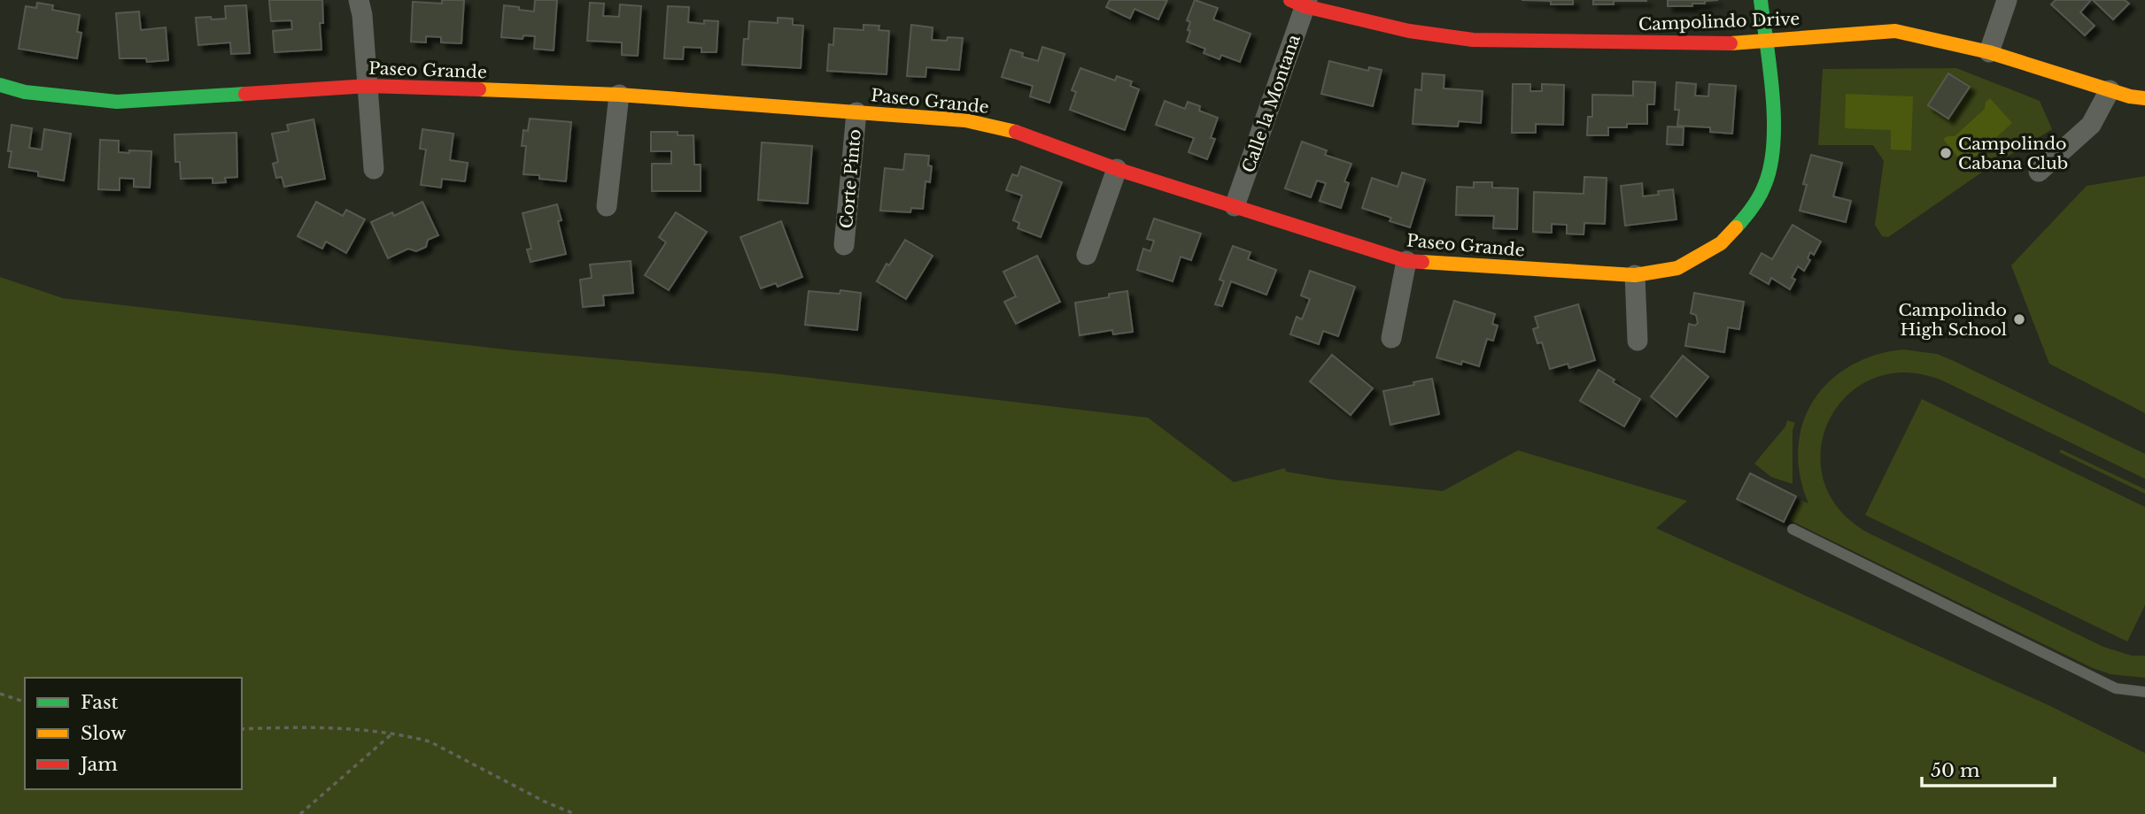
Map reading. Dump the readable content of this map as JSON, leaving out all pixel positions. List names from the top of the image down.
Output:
{
  "streets": {
    "street": [
      "Campolindo Drive",
      "Paseo Grande",
      "Calle la Montana",
      "Corte Pinto"
    ]
  },
  "crossings": [
    ["Campolindo Drive", "Paseo Grande"],
    ["Campolindo Drive", "Calle la Montana"],
    ["Paseo Grande", "Calle la Montana"],
    ["Paseo Grande", "Corte Pinto"]
  ],
  "places": ["Campolindo Cabana Club", "Campolindo High School"],
  "legend": ["Fast", "Slow", "Jam"],
  "scale_bar": "50 m"
}
